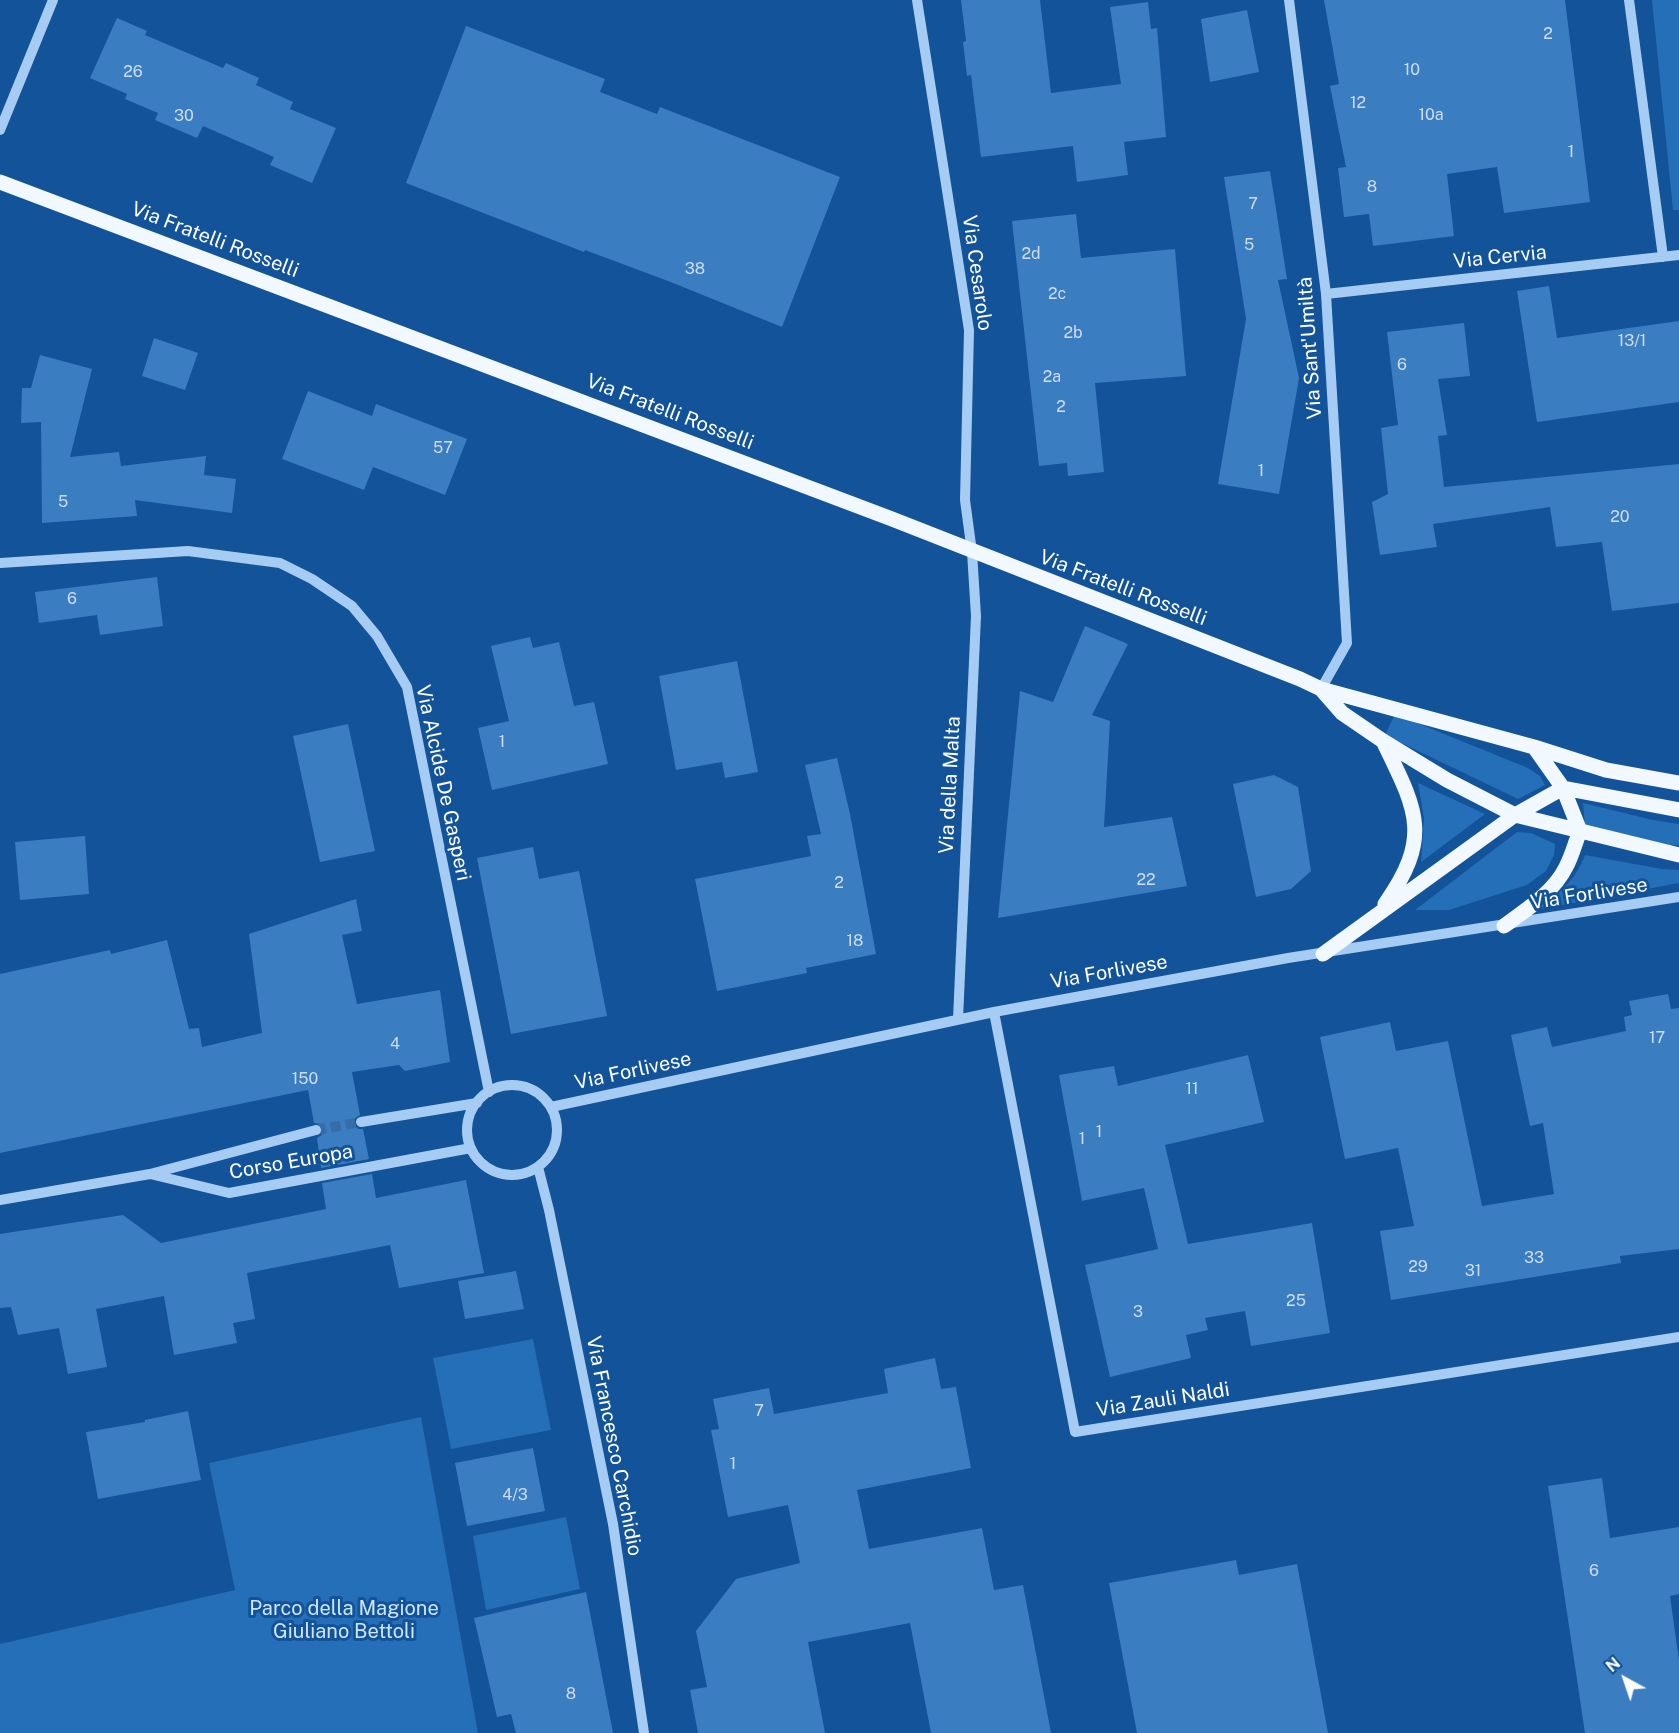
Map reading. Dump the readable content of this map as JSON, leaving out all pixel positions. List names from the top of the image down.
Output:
{
  "streets": {
    "main road": ["Via Fratelli Rosselli"],
    "street": [
      "Via Cervia",
      "Via Cesarolo",
      "Via Sant'Umiltà",
      "Via Alcide De Gasperi",
      "Via della Malta",
      "Via Forlivese",
      "Corso Europa",
      "Via Zauli Naldi",
      "Via Francesco Carchidio"
    ]
  },
  "crossings": [
    ["Via Fratelli Rosselli", "Via Cesarolo"],
    ["Via Fratelli Rosselli", "Via Sant'Umiltà"],
    ["Via Fratelli Rosselli", "Via della Malta"],
    ["Via Cervia", "Via Sant'Umiltà"],
    ["Via Cesarolo", "Via della Malta"],
    ["Via Alcide De Gasperi", "Via Forlivese"],
    ["Via Alcide De Gasperi", "Corso Europa"],
    ["Via Alcide De Gasperi", "Via Francesco Carchidio"],
    ["Via della Malta", "Via Forlivese"],
    ["Via Forlivese", "Corso Europa"],
    ["Via Forlivese", "Via Zauli Naldi"],
    ["Via Forlivese", "Via Francesco Carchidio"],
    ["Corso Europa", "Via Francesco Carchidio"]
  ],
  "parks": ["Parco della Magione Giuliano Bettoli"],
  "house_numbers": [
    "2",
    "10",
    "26",
    "12",
    "10a",
    "30",
    "1",
    "8",
    "7",
    "5",
    "2d",
    "38",
    "2c",
    "2b",
    "13/1",
    "6",
    "2a",
    "2",
    "57",
    "1",
    "5",
    "20",
    "6",
    "1",
    "22",
    "2",
    "18",
    "17",
    "4",
    "150",
    "11",
    "1",
    "1",
    "33",
    "29",
    "31",
    "25",
    "3",
    "7",
    "1",
    "4/3",
    "6",
    "8"
  ],
  "north": "top left"
}
